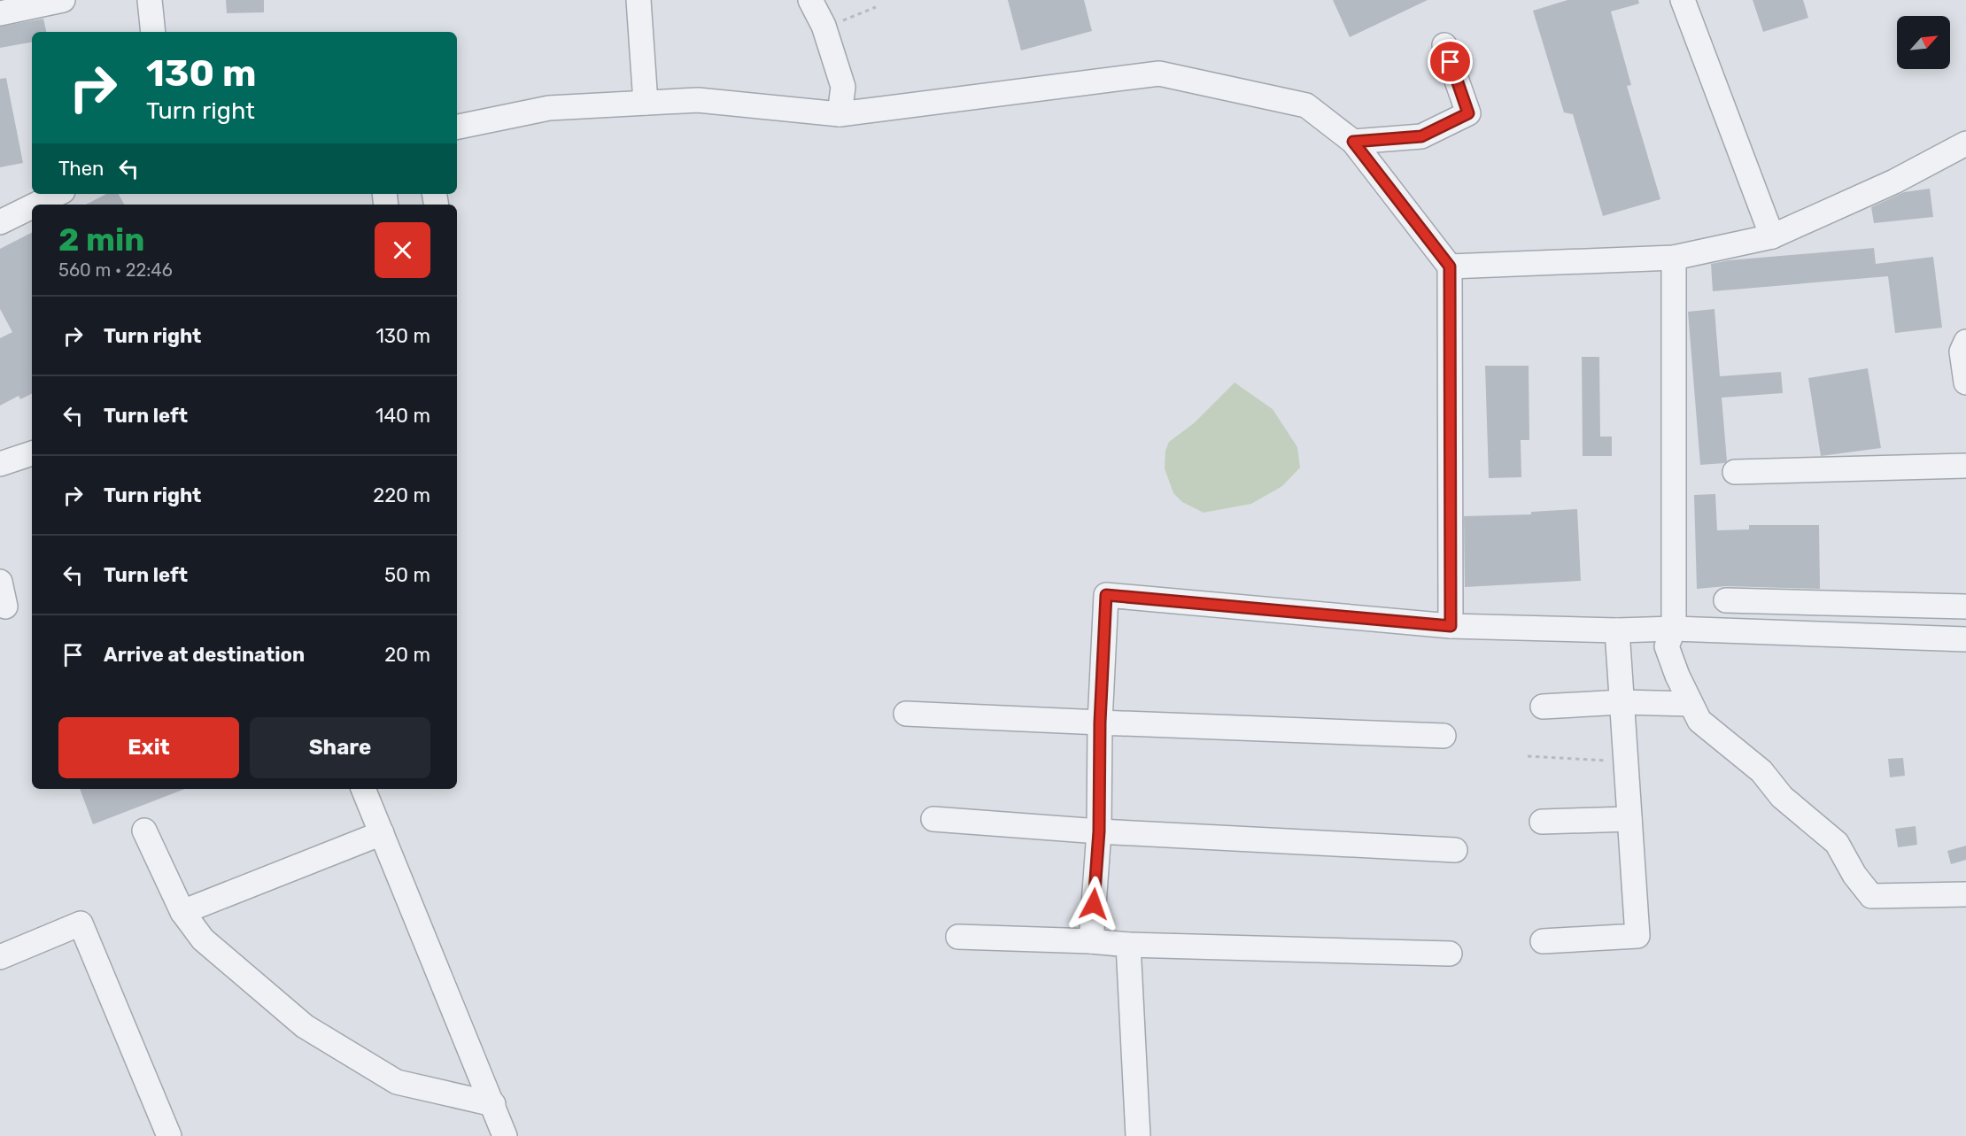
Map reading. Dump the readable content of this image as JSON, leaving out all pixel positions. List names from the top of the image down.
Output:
{
  "north": "top right",
  "page": {
    "turn": ["130 m", "Turn right"],
    "then": "Then",
    "heading": ["2 min", "560 m · 22:46"],
    "list": [
      {
        "name": "Turn right",
        "value": "130 m"
      },
      {
        "name": "Turn left",
        "value": "140 m"
      },
      {
        "name": "Turn right",
        "value": "220 m"
      },
      {
        "name": "Turn left",
        "value": "50 m"
      },
      {
        "name": "Arrive at destination",
        "value": "20 m"
      }
    ],
    "buttons": ["Exit", "Share"]
  }
}
